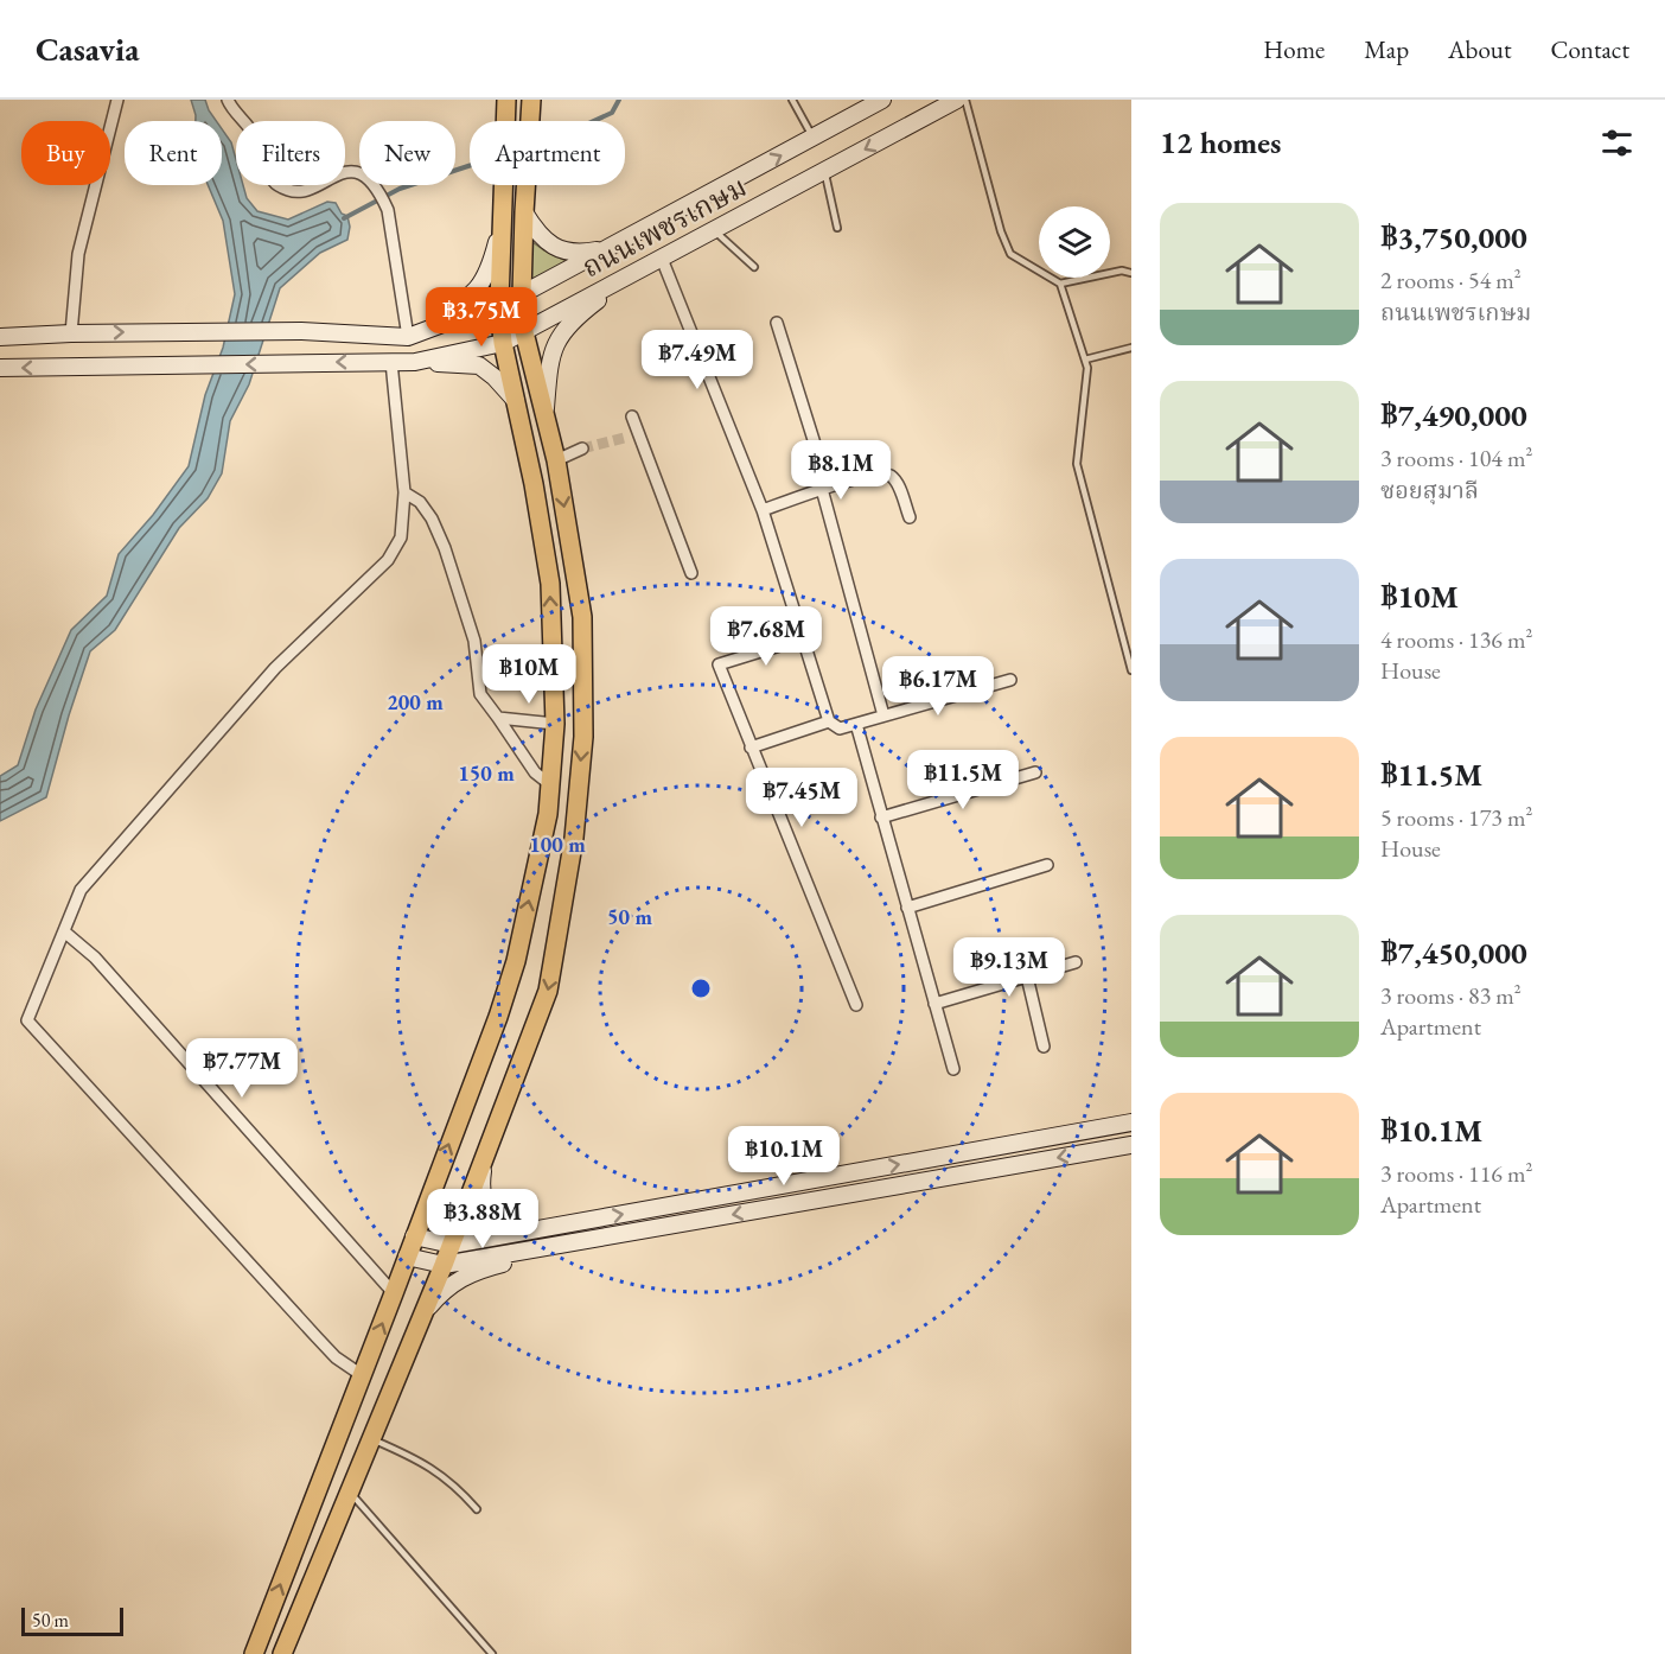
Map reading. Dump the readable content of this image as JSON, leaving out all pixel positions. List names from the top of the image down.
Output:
{
  "streets": {
    "main road": ["ถนนเพชรเกษม"]
  },
  "scale_bar": "50 m",
  "page": {
    "header": "Casavia",
    "nav": [
      "Home",
      "Map",
      "About",
      "Contact"
    ],
    "heading": "12 homes",
    "chip": [
      "Buy",
      "Rent",
      "Filters",
      "New",
      "Apartment"
    ],
    "list": [
      {
        "name": "฿3,750,000",
        "note": "2 rooms · 54 m² · ถนนเพชรเกษม"
      },
      {
        "name": "฿7,490,000",
        "note": "3 rooms · 104 m² · ซอยสุมาลี"
      },
      {
        "name": "฿10M",
        "note": "4 rooms · 136 m² · House"
      },
      {
        "name": "฿11.5M",
        "note": "5 rooms · 173 m² · House"
      },
      {
        "name": "฿7,450,000",
        "note": "3 rooms · 83 m² · Apartment"
      },
      {
        "name": "฿10.1M",
        "note": "3 rooms · 116 m² · Apartment"
      }
    ],
    "price": [
      "฿3.75M",
      "฿7.49M",
      "฿8.1M",
      "฿7.68M",
      "฿10M",
      "฿6.17M",
      "฿11.5M",
      "฿7.45M",
      "฿9.13M",
      "฿7.77M",
      "฿10.1M",
      "฿3.88M"
    ],
    "scale": "50 m"
  },
  "rings": [
    "200 m",
    "150 m",
    "100 m",
    "50 m"
  ]
}
